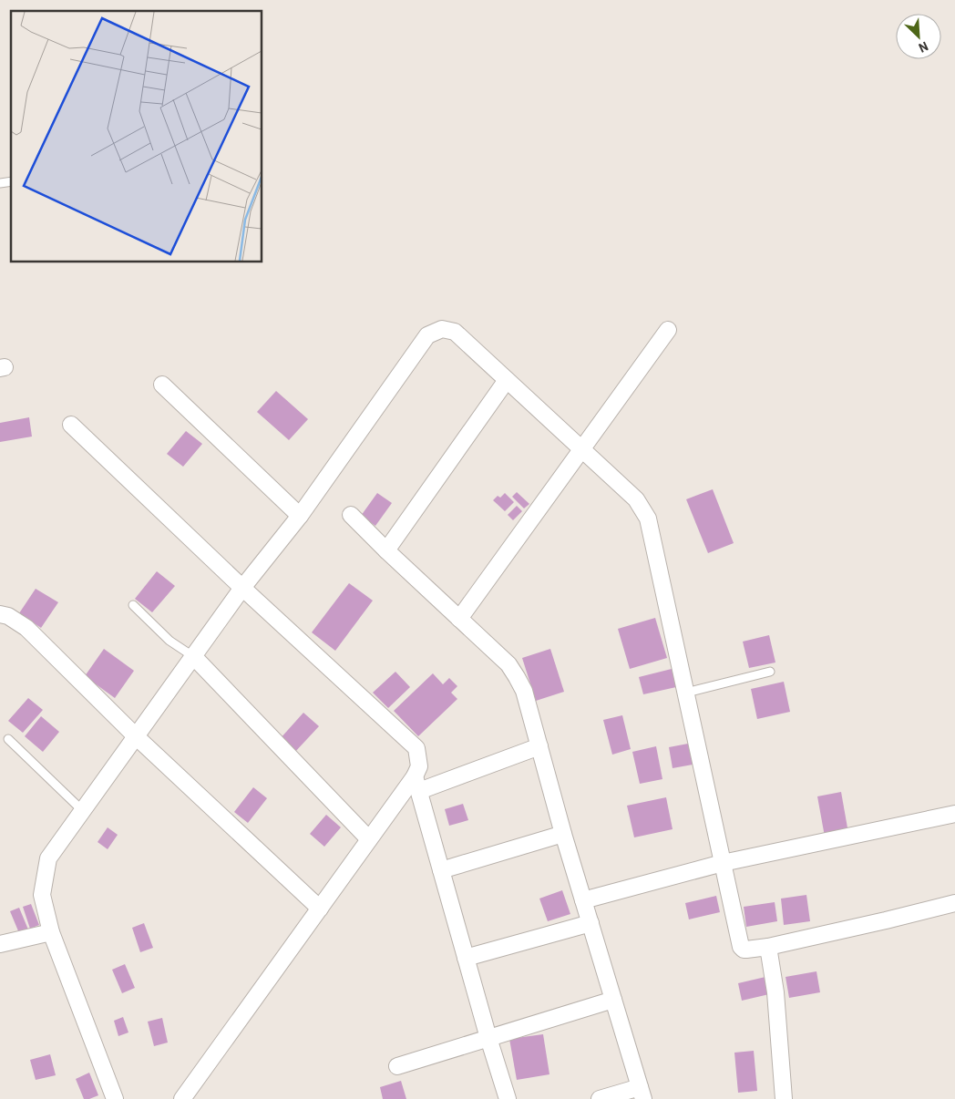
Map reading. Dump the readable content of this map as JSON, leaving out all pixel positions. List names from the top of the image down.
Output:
{
  "north": "bottom right"
}
